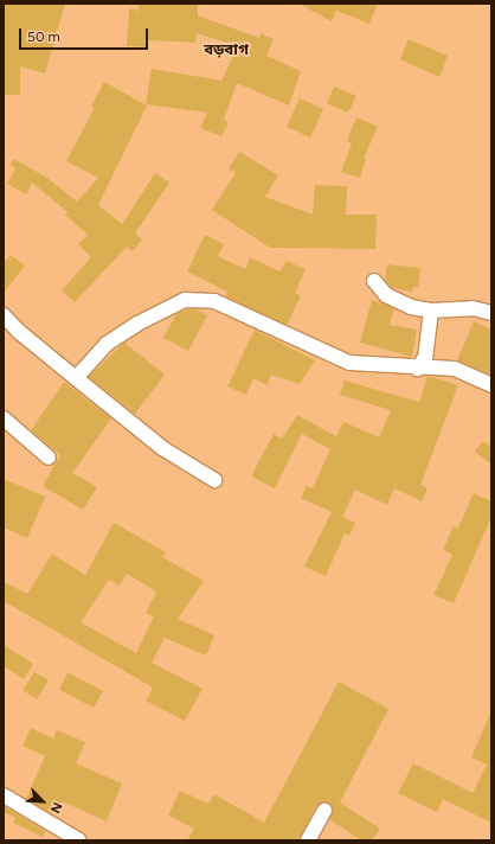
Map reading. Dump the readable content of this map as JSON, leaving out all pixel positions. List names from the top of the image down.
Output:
{
  "districts": ["বড়বাগ"],
  "scale_bar": "50 m",
  "north": "bottom right"
}
